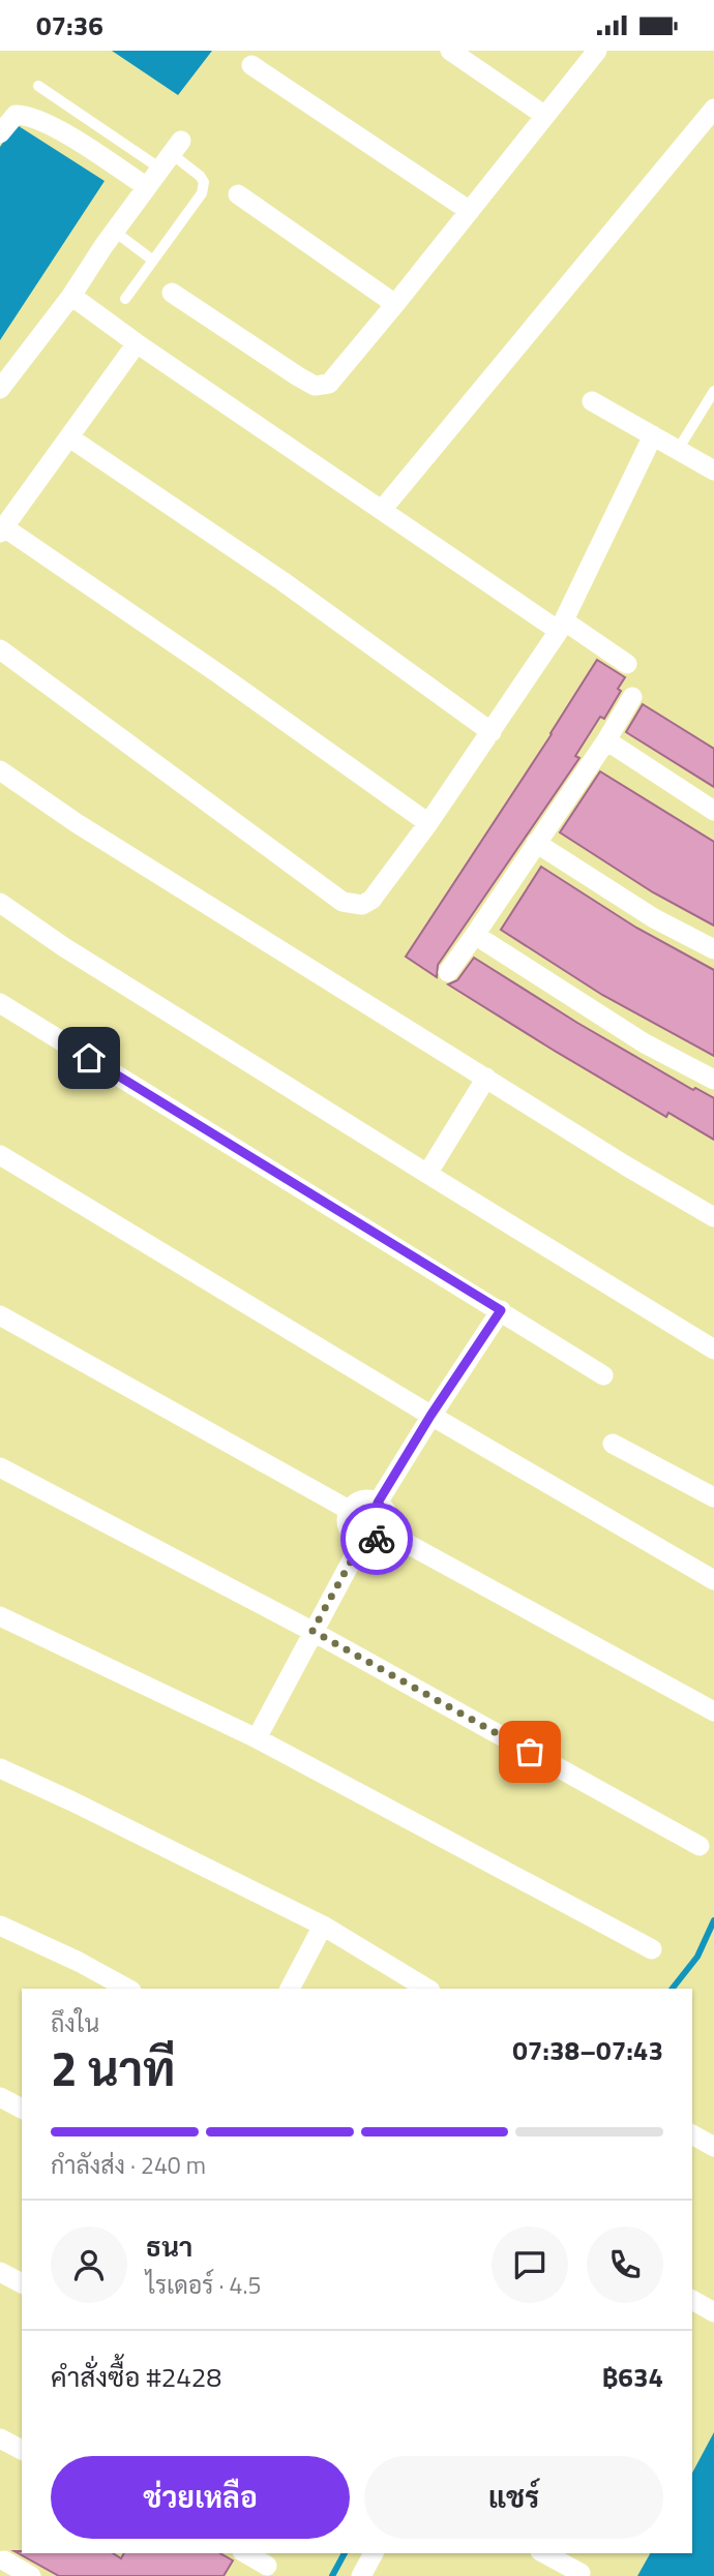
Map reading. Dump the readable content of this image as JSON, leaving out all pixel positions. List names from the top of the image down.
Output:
{
  "page": {
    "status": "07:36",
    "heading": ["2 นาที", "ถึงใน", "07:38–07:43"],
    "panel": [
      "ธนา",
      "ไรเดอร์ · 4.5",
      "คำสั่งซื้อ #2428",
      "฿634"
    ],
    "bar": "กำลังส่ง · 240 m",
    "buttons": ["ช่วยเหลือ", "แชร์"]
  }
}
